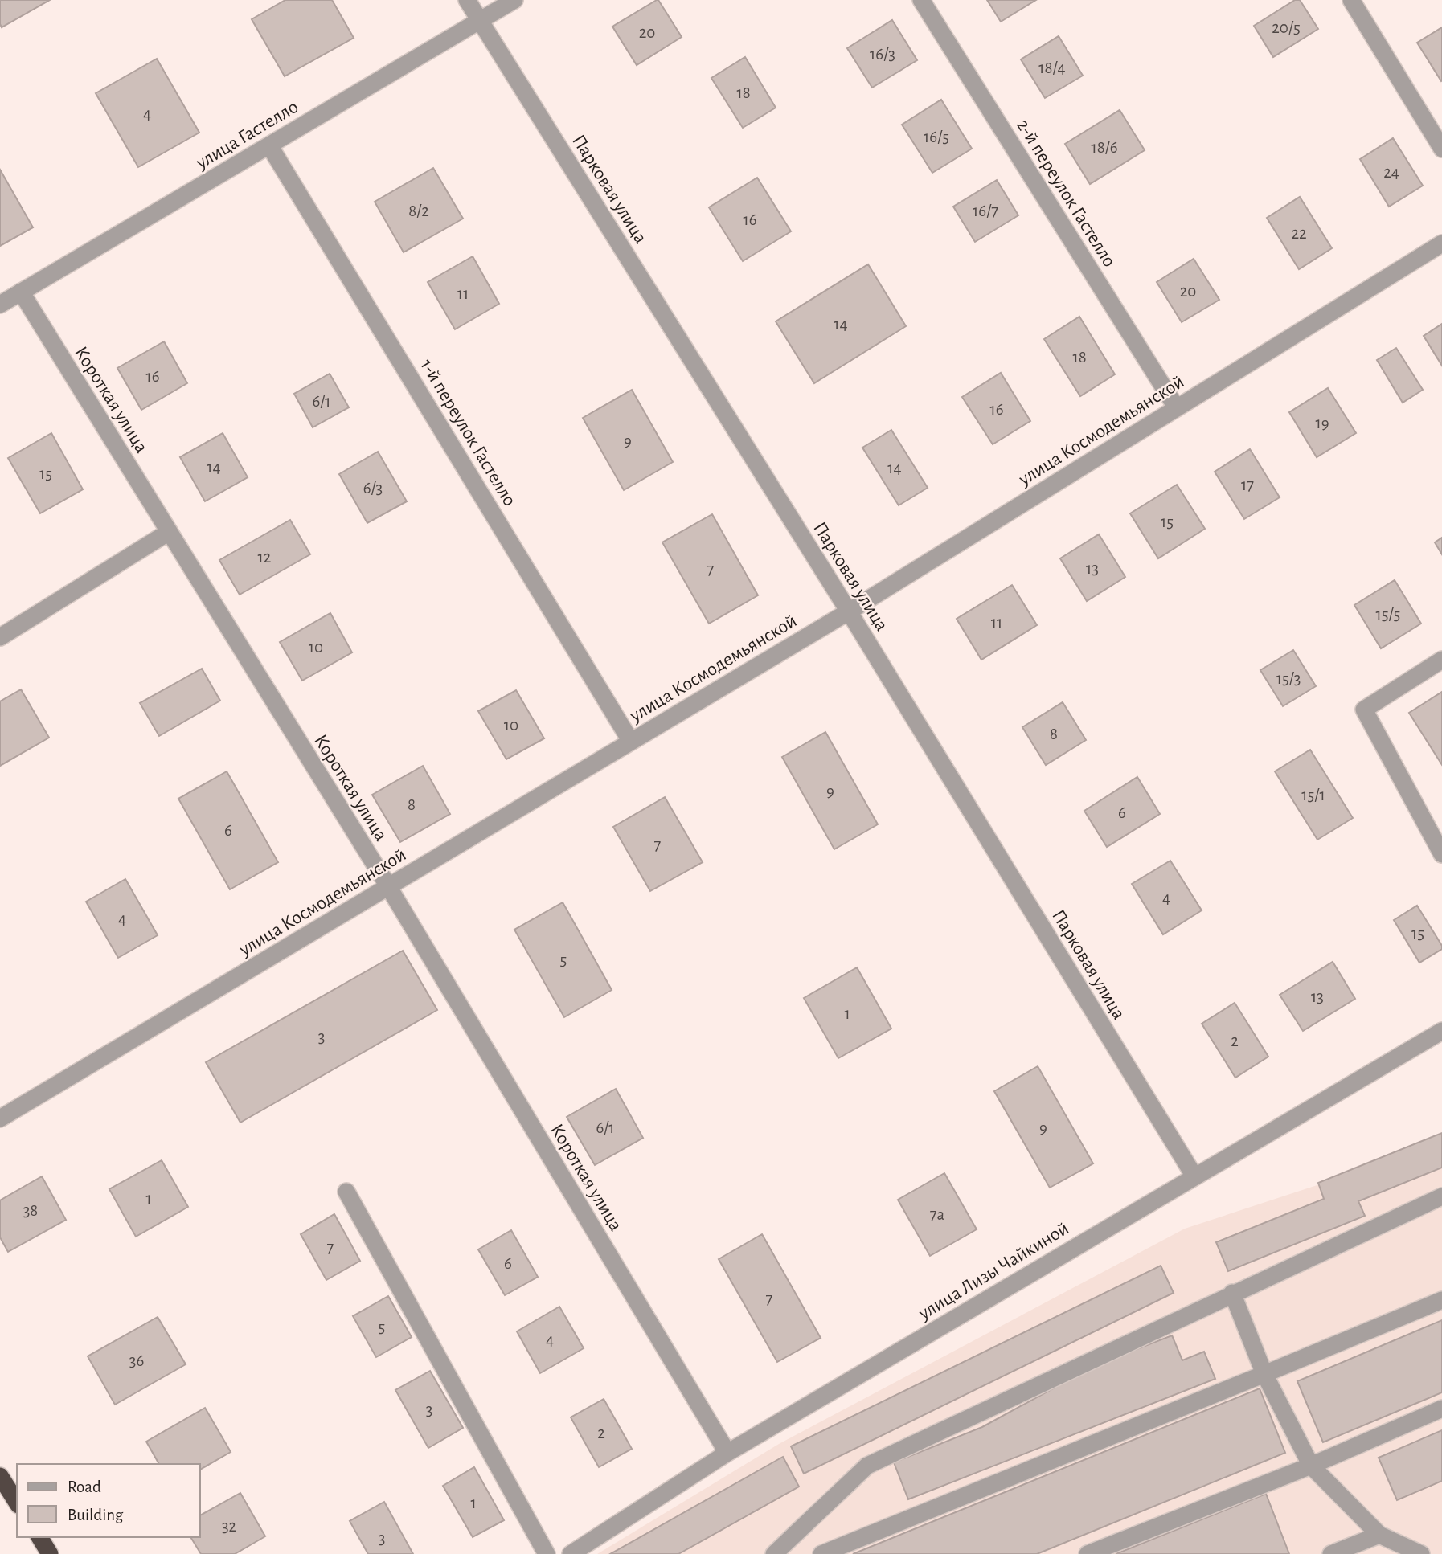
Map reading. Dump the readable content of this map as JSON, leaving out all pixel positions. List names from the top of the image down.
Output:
{
  "streets": {
    "street": [
      "улица Гастелло",
      "Парковая улица",
      "2-й переулок Гастелло",
      "Короткая улица",
      "улица Космодемьянской",
      "1-й переулок Гастелло",
      "улица Лизы Чайкиной"
    ]
  },
  "crossings": [
    ["улица Гастелло", "Парковая улица"],
    ["улица Гастелло", "Короткая улица"],
    ["улица Гастелло", "1-й переулок Гастелло"],
    ["Парковая улица", "улица Космодемьянской"],
    ["Парковая улица", "улица Лизы Чайкиной"],
    ["2-й переулок Гастелло", "улица Космодемьянской"],
    ["Короткая улица", "улица Космодемьянской"],
    ["Короткая улица", "улица Лизы Чайкиной"],
    ["улица Космодемьянской", "1-й переулок Гастелло"]
  ],
  "house_numbers": [
    "20/5",
    "20",
    "16/3",
    "18/4",
    "18",
    "4",
    "16/5",
    "18/6",
    "24",
    "8/2",
    "16/7",
    "16",
    "22",
    "20",
    "11",
    "14",
    "18",
    "16",
    "6/1",
    "16",
    "19",
    "9",
    "14",
    "14",
    "15",
    "17",
    "6/3",
    "15",
    "12",
    "13",
    "7",
    "15/5",
    "11",
    "10",
    "15/3",
    "10",
    "8",
    "9",
    "15/1",
    "8",
    "6",
    "6",
    "7",
    "4",
    "4",
    "15",
    "5",
    "13",
    "1",
    "3",
    "2",
    "6/1",
    "9",
    "1",
    "38",
    "7а",
    "7",
    "6",
    "7",
    "5",
    "4",
    "36",
    "3",
    "2",
    "1",
    "32",
    "3"
  ],
  "legend": ["Road", "Building"]
}
